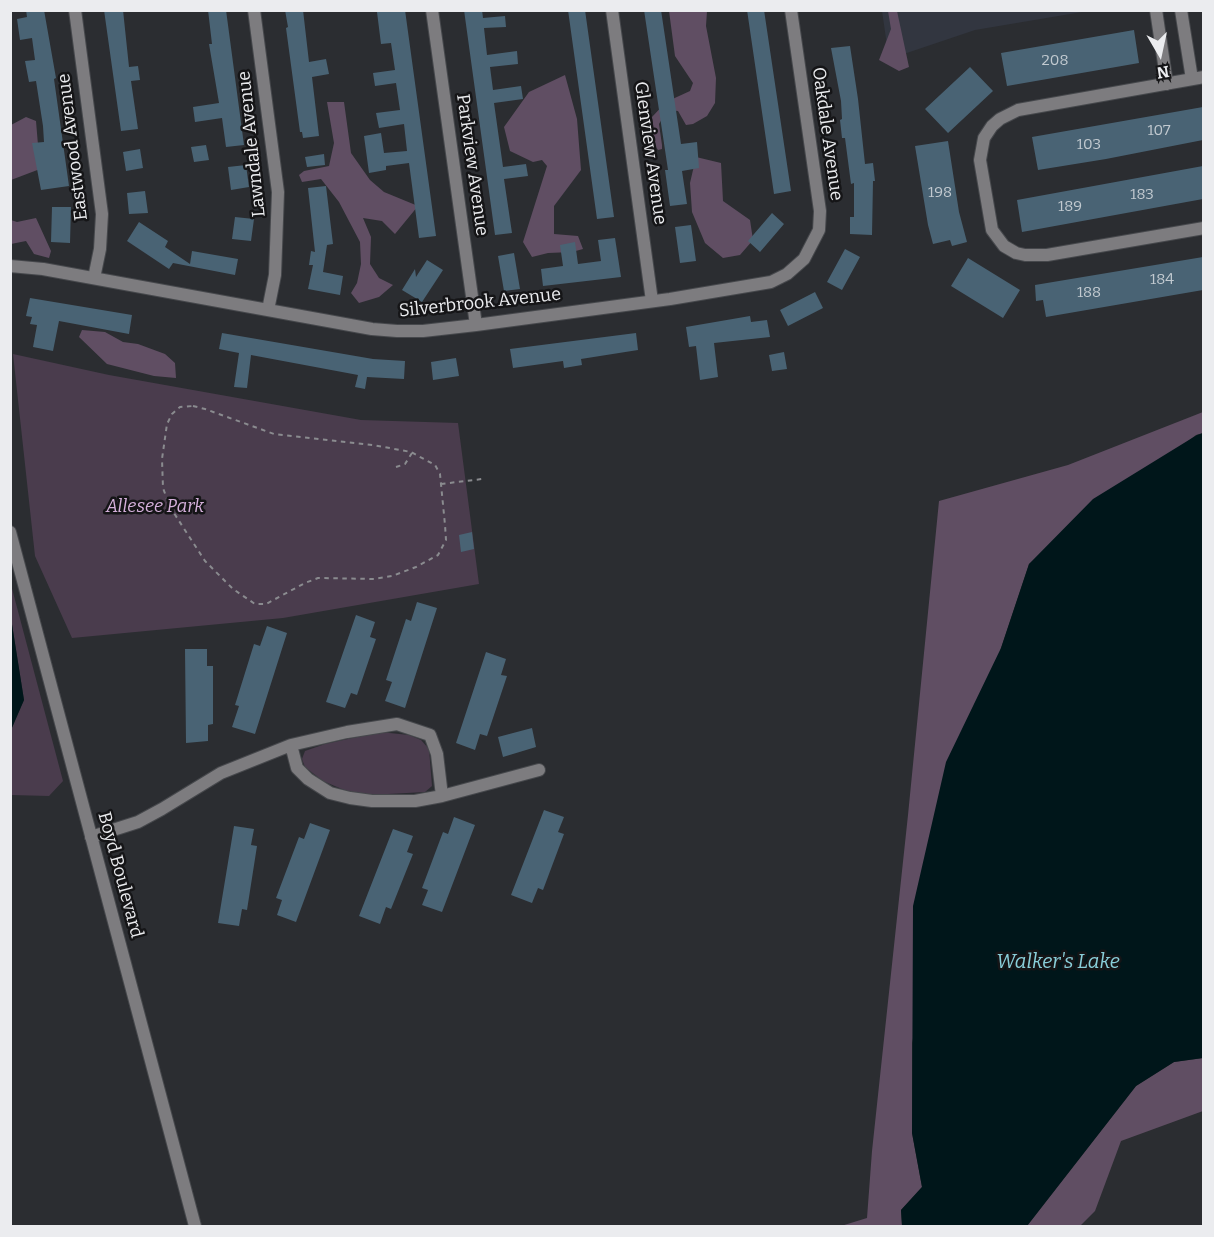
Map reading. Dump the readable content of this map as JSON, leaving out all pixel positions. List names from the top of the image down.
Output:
{
  "streets": {
    "street": [
      "Oakdale Avenue",
      "Lawndale Avenue",
      "Eastwood Avenue",
      "Glenview Avenue",
      "Parkview Avenue",
      "Silverbrook Avenue",
      "Boyd Boulevard"
    ]
  },
  "crossings": [
    ["Oakdale Avenue", "Silverbrook Avenue"],
    ["Lawndale Avenue", "Silverbrook Avenue"],
    ["Eastwood Avenue", "Silverbrook Avenue"],
    ["Glenview Avenue", "Silverbrook Avenue"],
    ["Parkview Avenue", "Silverbrook Avenue"]
  ],
  "water": ["Walker's Lake"],
  "parks": ["Allesee Park"],
  "house_numbers": [
    "208",
    "107",
    "103",
    "198",
    "183",
    "189",
    "184",
    "188"
  ],
  "north": "bottom"
}
